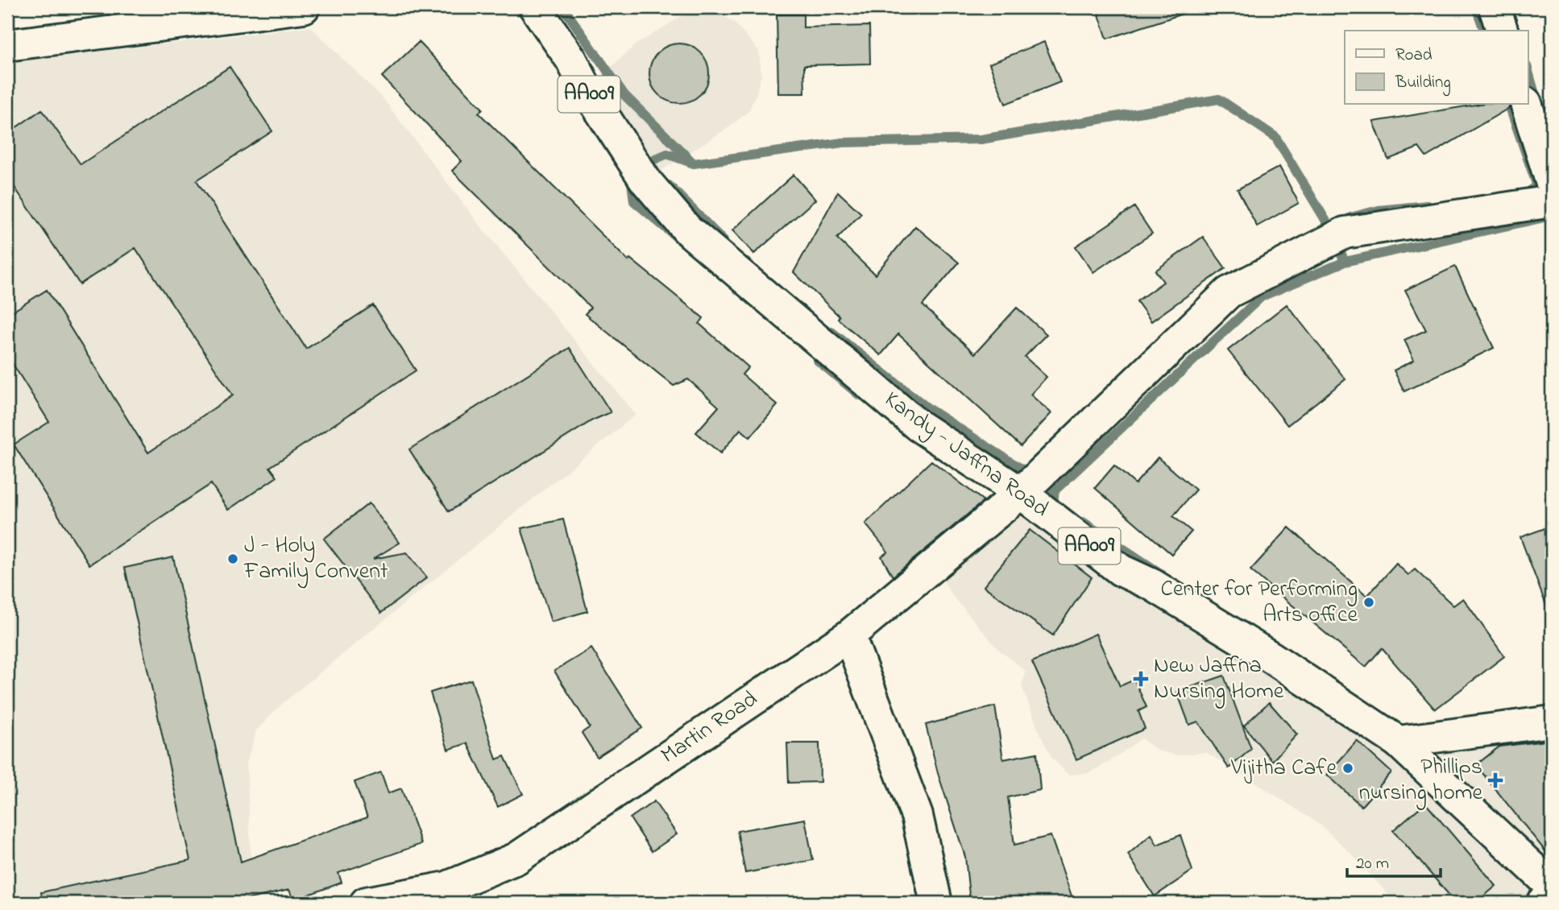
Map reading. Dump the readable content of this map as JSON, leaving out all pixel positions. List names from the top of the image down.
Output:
{
  "streets": {
    "main road": ["AA009", "Kandy - Jaffna Road", "Martin Road"]
  },
  "crossings": [
    ["Kandy - Jaffna Road", "Martin Road"]
  ],
  "places": {
    "other": ["J - Holy Family Convent", "Center for Performing Arts office", "Vijitha Cafe"],
    "health": ["New Jaffna Nursing Home", "Phillips nursing home"]
  },
  "legend": ["Road", "Building"],
  "scale_bar": "20 m"
}
